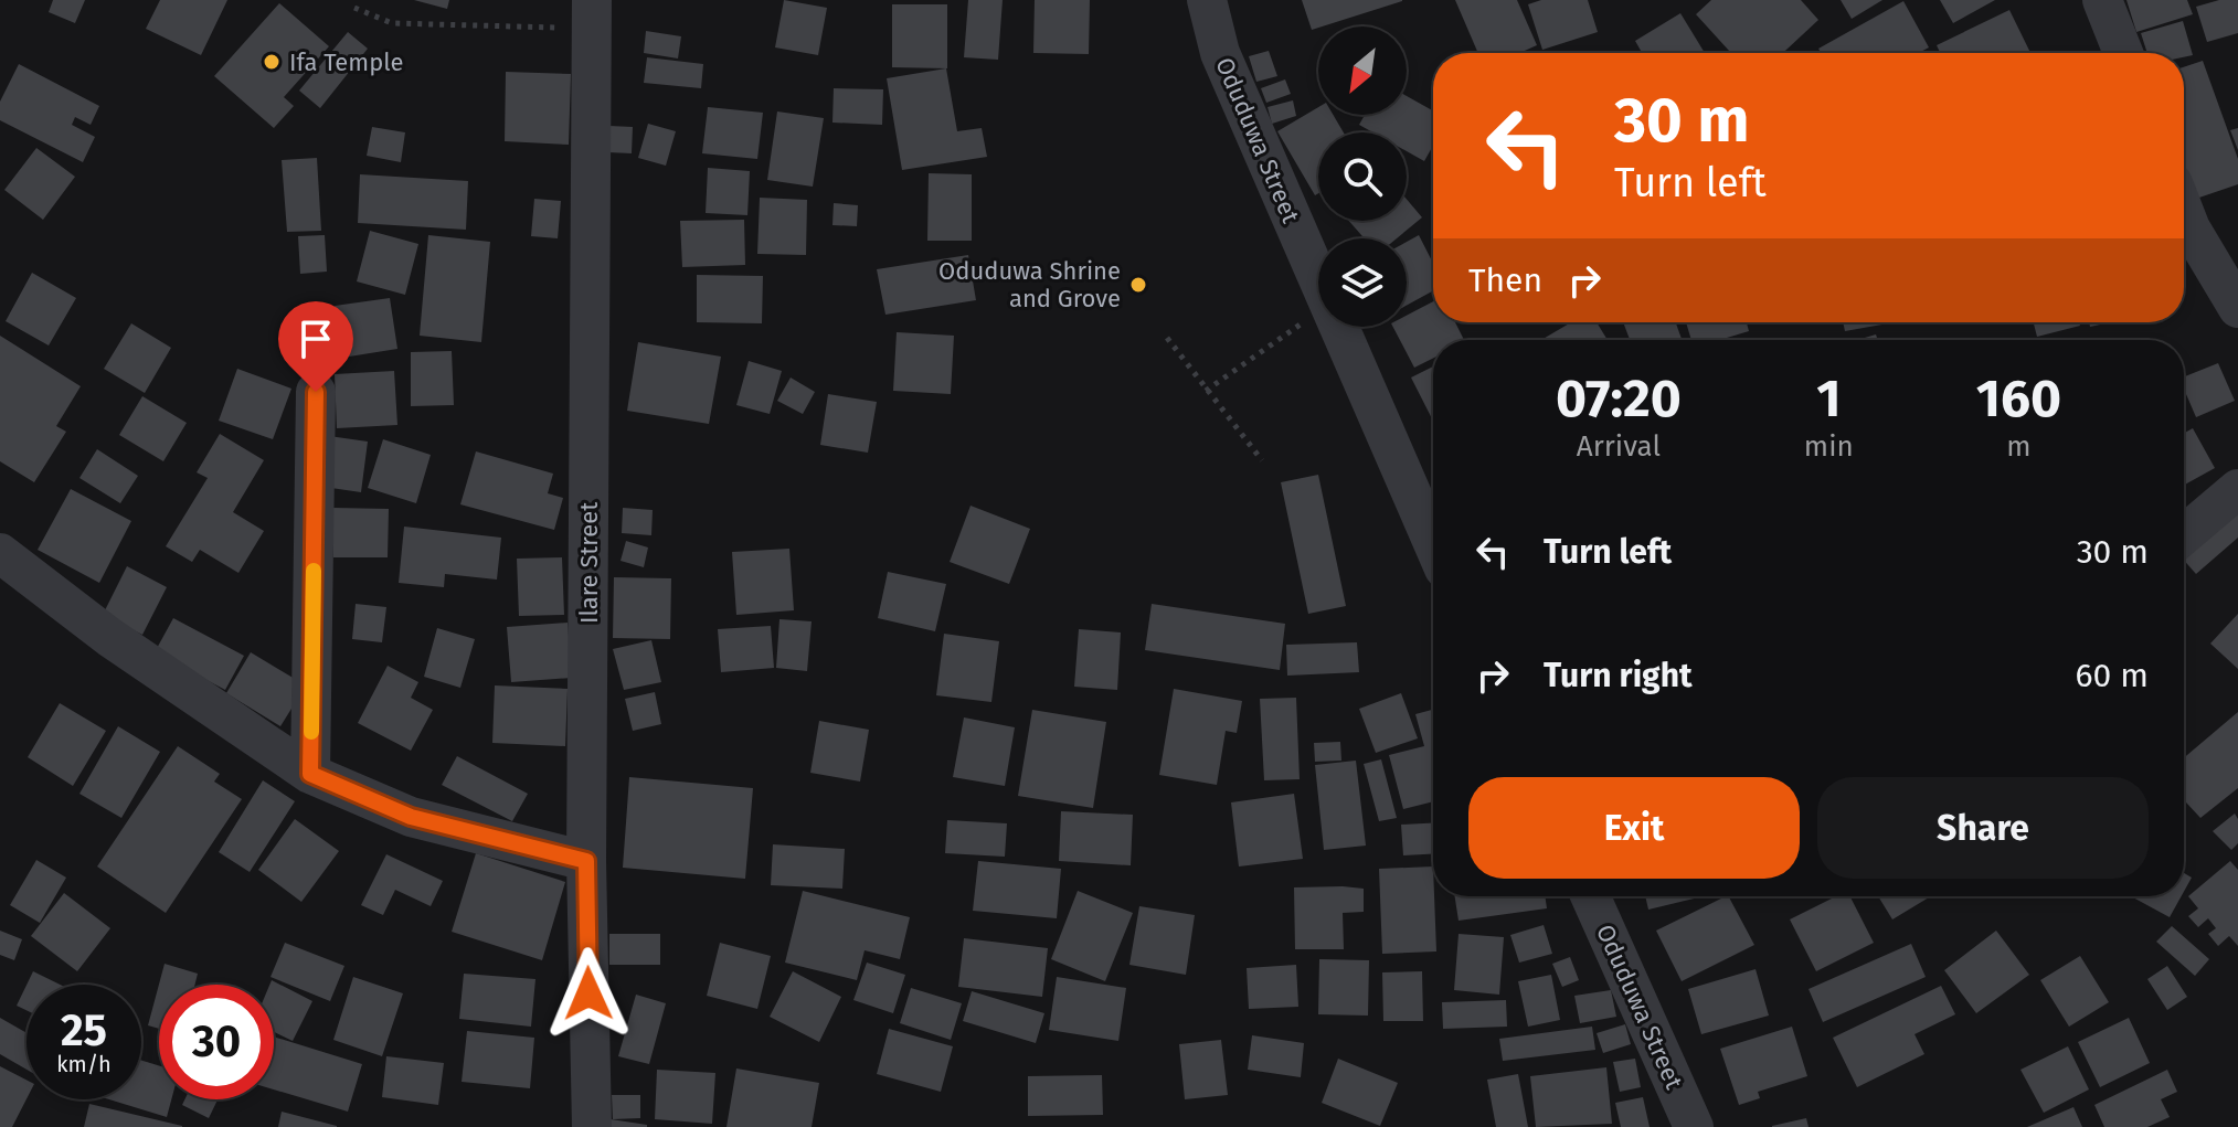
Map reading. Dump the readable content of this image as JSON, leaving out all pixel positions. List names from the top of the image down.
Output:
{
  "streets": {
    "street": ["Oduduwa Street", "Ilare Street"]
  },
  "places": ["Ifa Temple", "Oduduwa Shrine and Grove"],
  "north": "bottom left",
  "page": {
    "turn": ["30 m", "Turn left"],
    "then": "Then",
    "eta": [
      "07:20",
      "Arrival",
      "1",
      "min",
      "160",
      "m"
    ],
    "list": [
      {
        "name": "Turn left",
        "value": "30 m"
      },
      {
        "name": "Turn right",
        "value": "60 m"
      }
    ],
    "buttons": ["Exit", "Share"],
    "speed": "25 km/h",
    "limit": "30"
  }
}
